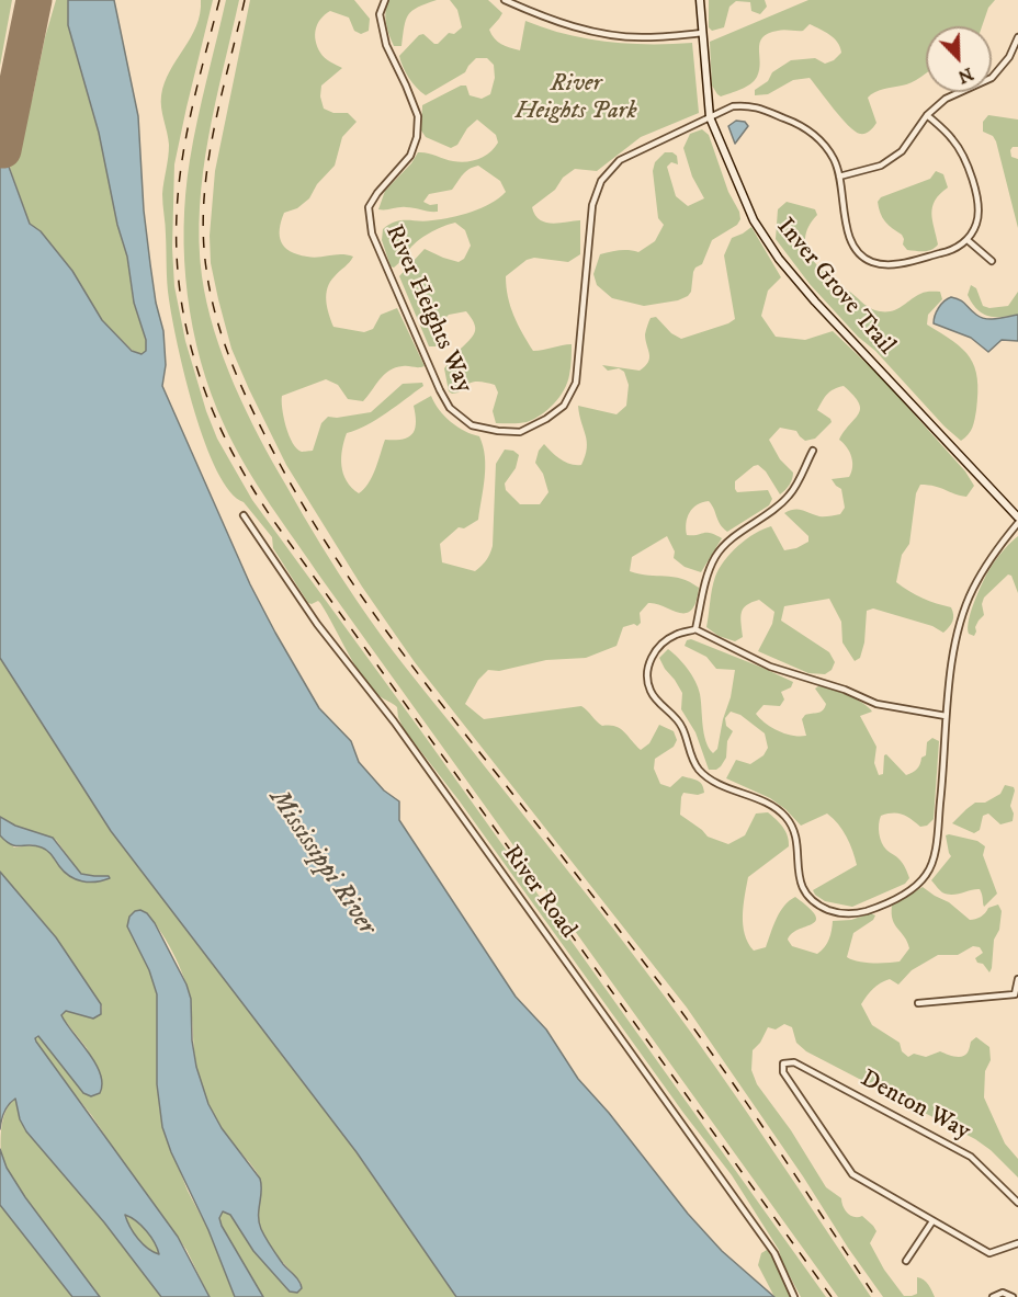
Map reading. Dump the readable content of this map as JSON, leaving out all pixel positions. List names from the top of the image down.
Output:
{
  "streets": {
    "street": [
      "Inver Grove Trail",
      "River Heights Way",
      "River Road",
      "Denton Way"
    ]
  },
  "crossings": [
    ["Inver Grove Trail", "River Heights Way"]
  ],
  "water": ["Mississippi River"],
  "parks": ["River Heights Park"],
  "north": "bottom right"
}
